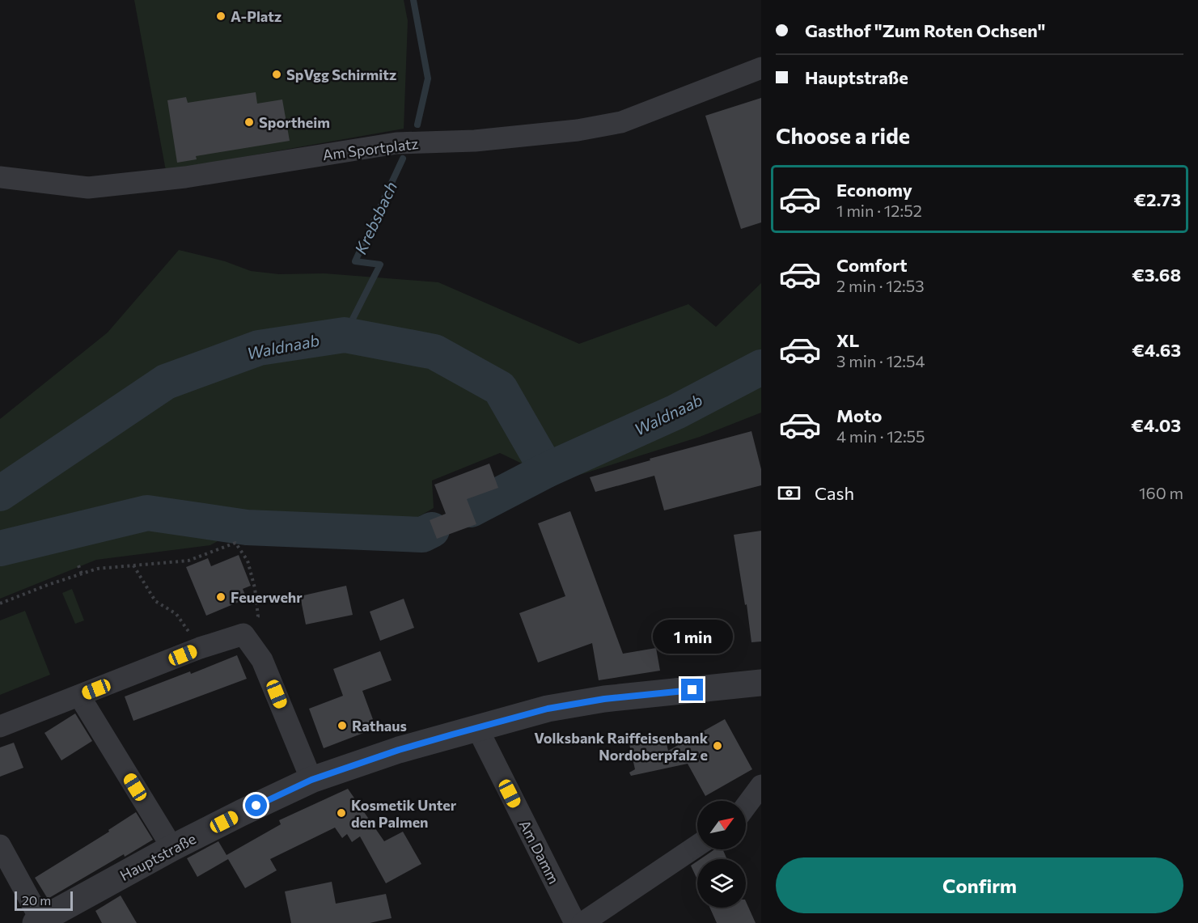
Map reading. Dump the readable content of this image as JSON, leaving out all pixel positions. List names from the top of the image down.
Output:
{
  "streets": {
    "street": ["Am Sportplatz", "Am Damm", "Hauptstraße"]
  },
  "crossings": [
    ["Am Damm", "Hauptstraße"]
  ],
  "water": ["Krebsbach", "Waldnaab"],
  "places": [
    "A-Platz",
    "SpVgg Schirmitz",
    "Sportheim",
    "Feuerwehr",
    "Rathaus",
    "Volksbank Raiffeisenbank Nordoberpfalz e",
    "Kosmetik Unter den Palmen"
  ],
  "scale_bar": "20 m",
  "north": "top right",
  "page": {
    "banner": ["Gasthof \"Zum Roten Ochsen\"", "Hauptstraße"],
    "heading": "Choose a ride",
    "list": [
      {
        "name": "Economy",
        "note": "1 min · 12:52",
        "value": "€2.73"
      },
      {
        "name": "Comfort",
        "note": "2 min · 12:53",
        "value": "€3.68"
      },
      {
        "name": "XL",
        "note": "3 min · 12:54",
        "value": "€4.63"
      },
      {
        "name": "Moto",
        "note": "4 min · 12:55",
        "value": "€4.03"
      }
    ],
    "pay": ["Cash", "160 m"],
    "bubble": "1 min",
    "buttons": "Confirm",
    "scale": "20 m"
  }
}
